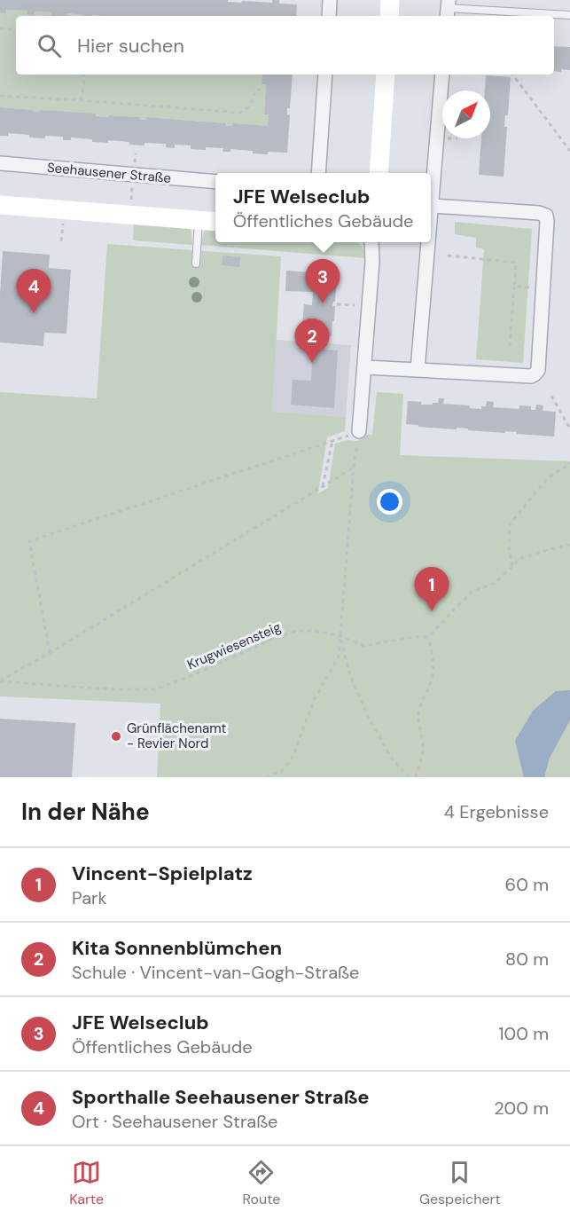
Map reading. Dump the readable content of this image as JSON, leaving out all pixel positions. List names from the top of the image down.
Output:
{
  "streets": {
    "street": ["Seehausener Straße"],
    "path": ["Krugwiesensteig"]
  },
  "places": ["Grünflächenamt - Revier Nord"],
  "north": "top right",
  "page": {
    "search": "Hier suchen",
    "popup": ["JFE Welseclub", "Öffentliches Gebäude"],
    "pins": [
      "3",
      "4",
      "2",
      "1"
    ],
    "heading": ["In der Nähe", "4 Ergebnisse"],
    "list": [
      {
        "mark": "1",
        "name": "Vincent-Spielplatz",
        "note": "Park",
        "value": "60 m"
      },
      {
        "mark": "2",
        "name": "Kita Sonnenblümchen",
        "note": "Schule · Vincent-van-Gogh-Straße",
        "value": "80 m"
      },
      {
        "mark": "3",
        "name": "JFE Welseclub",
        "note": "Öffentliches Gebäude",
        "value": "100 m"
      },
      {
        "mark": "4",
        "name": "Sporthalle Seehausener Straße",
        "note": "Ort · Seehausener Straße",
        "value": "200 m"
      }
    ],
    "nav": ["Karte", "Route", "Gespeichert"]
  }
}
